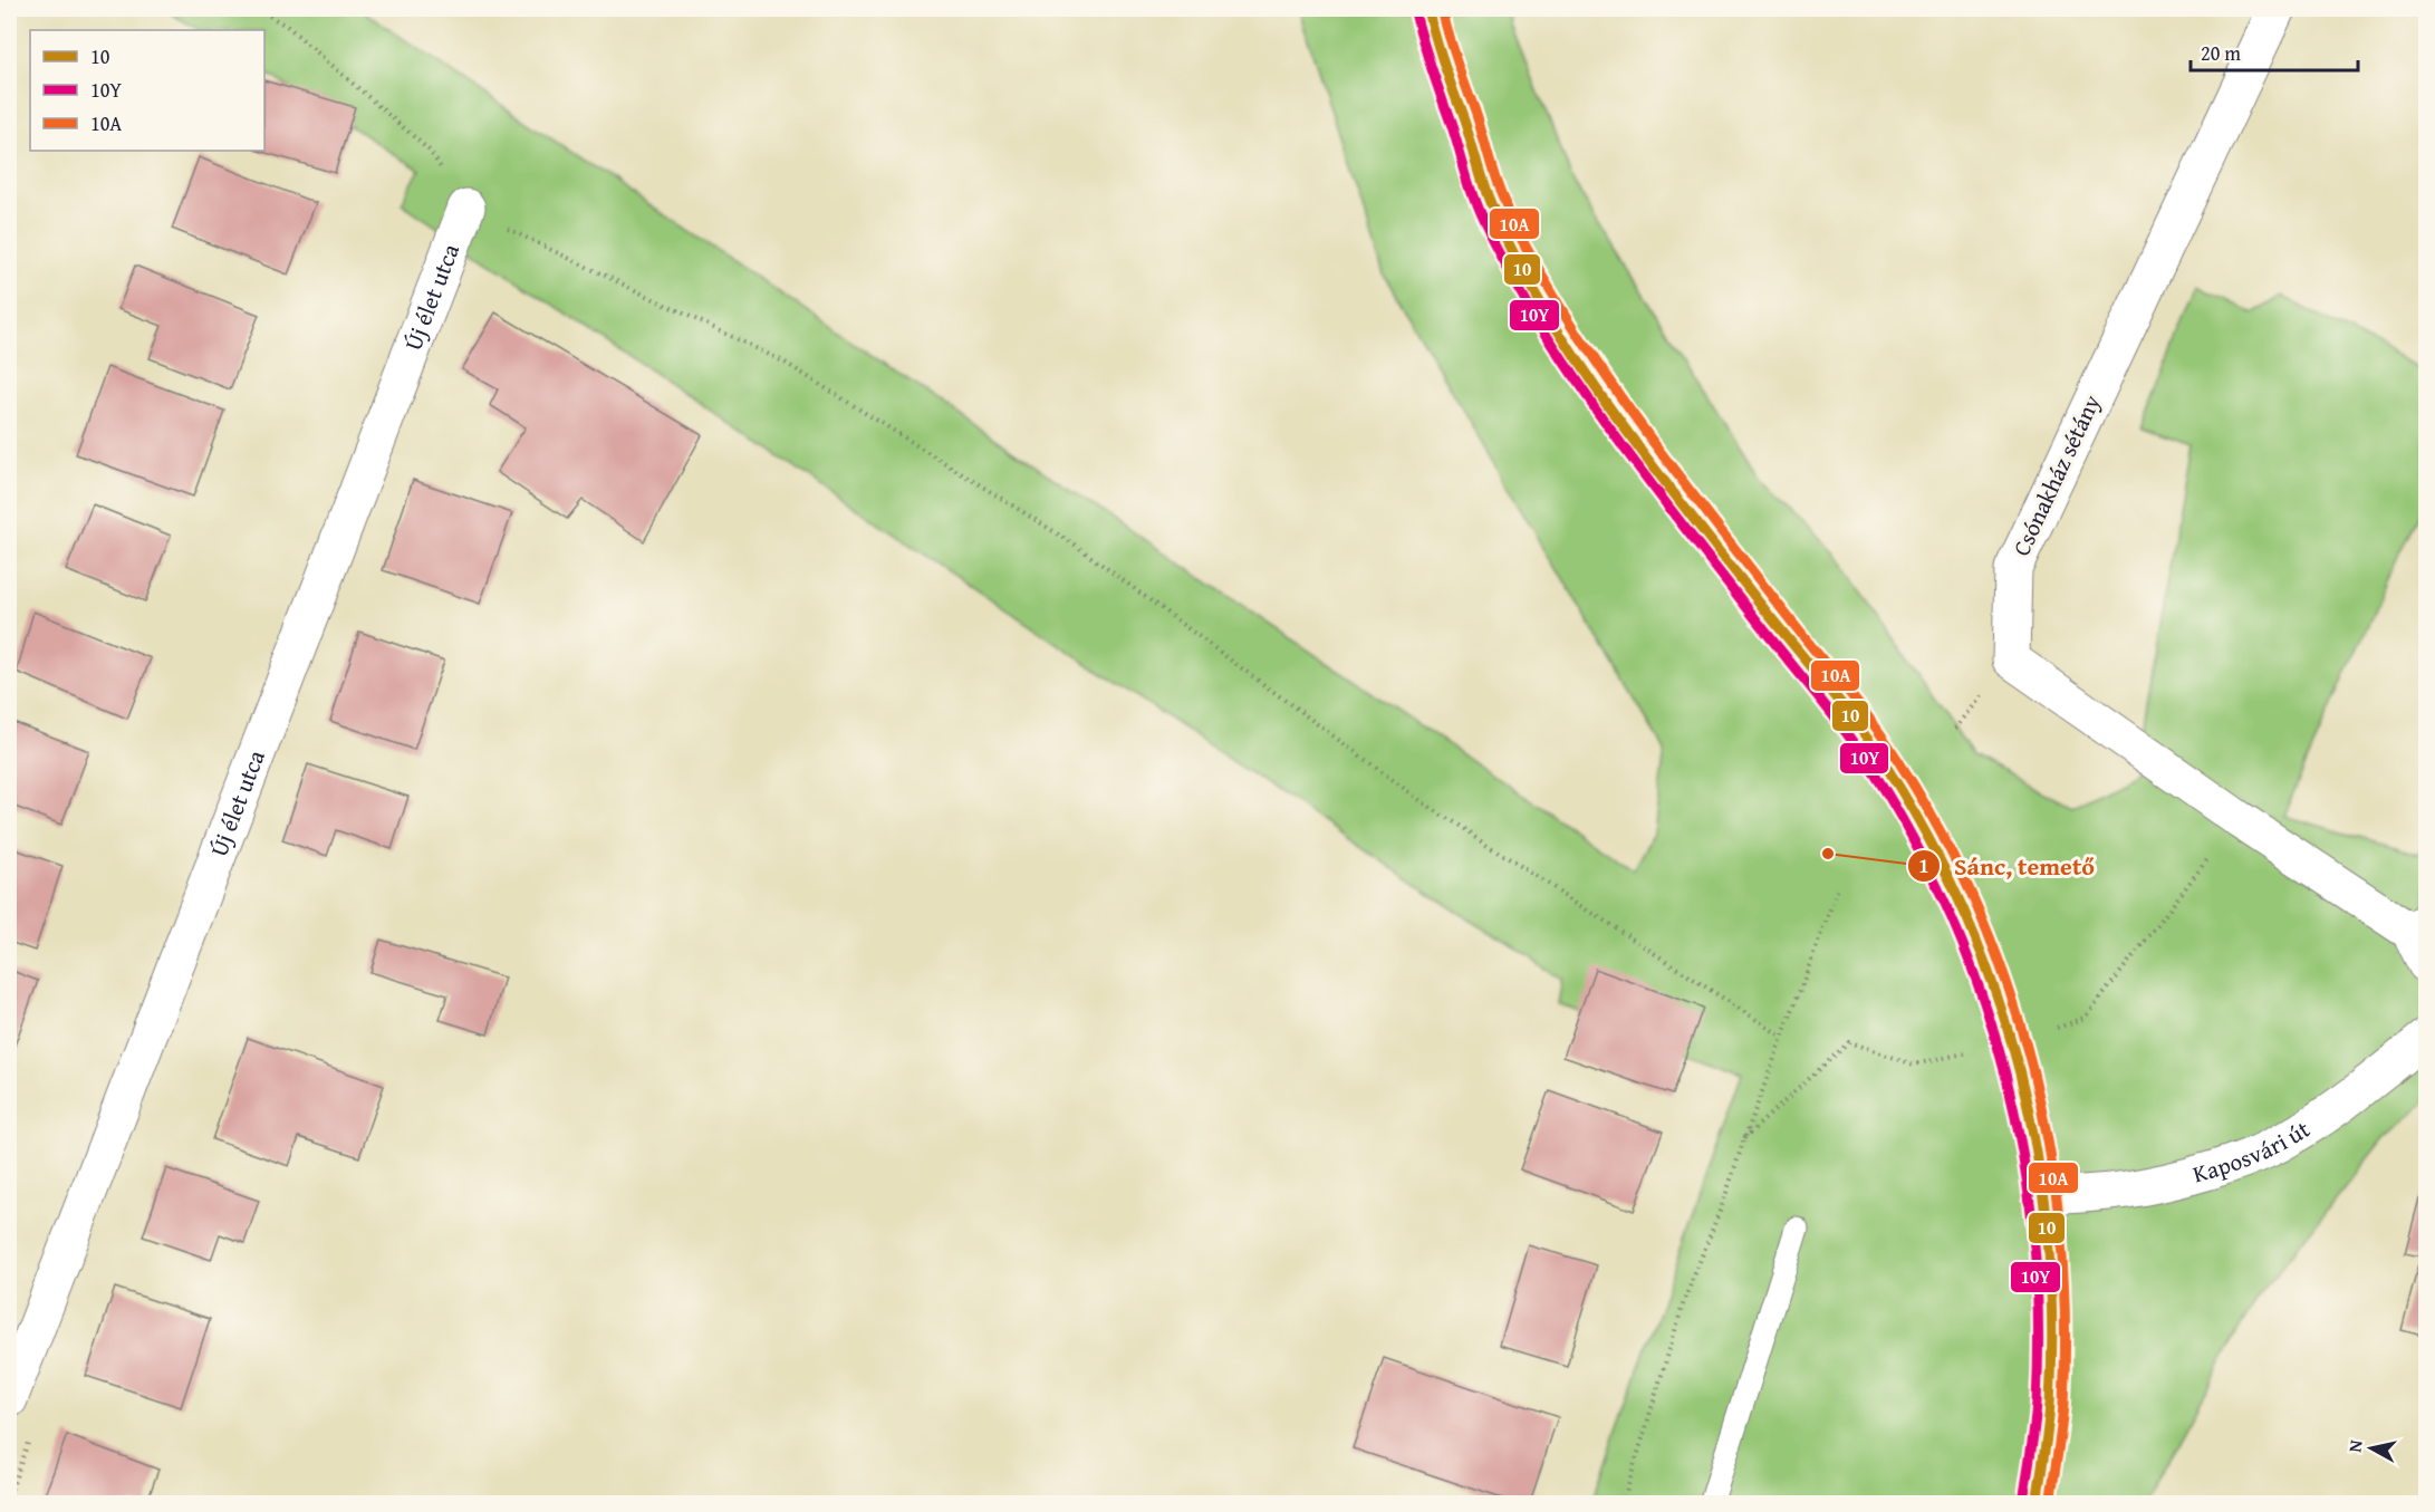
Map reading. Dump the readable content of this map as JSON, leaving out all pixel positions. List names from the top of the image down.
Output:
{
  "streets": {
    "street": ["Új élet utca", "Csónakház sétány", "Kaposvári út"]
  },
  "places": ["Sánc, temető"],
  "lines": ["transit line 10", "transit line 10A", "transit line 10Y"],
  "legend": ["10", "10Y", "10A"],
  "scale_bar": "20 m",
  "north": "left"
}
